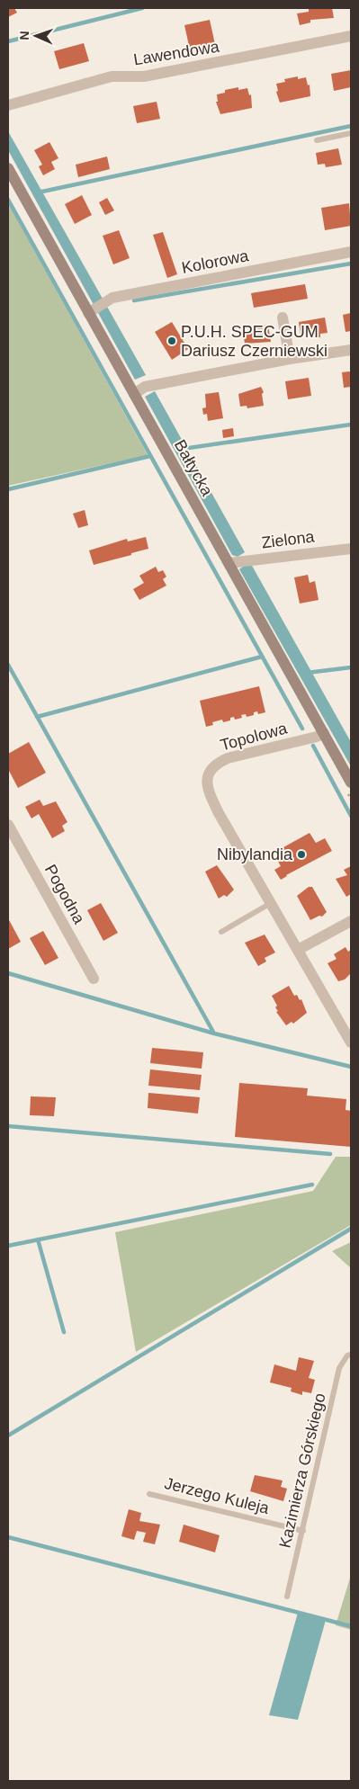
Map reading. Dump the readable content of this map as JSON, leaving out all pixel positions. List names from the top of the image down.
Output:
{
  "streets": {
    "main road": ["Bałtycka"],
    "street": [
      "Lawendowa",
      "Kolorowa",
      "Zielona",
      "Topolowa",
      "Pogodna"
    ],
    "lane": ["Kazimierza Górskiego", "Jerzego Kuleja"]
  },
  "crossings": [
    ["Kolorowa", "Bałtycka"],
    ["Bałtycka", "Zielona"],
    ["Bałtycka", "Topolowa"],
    ["Kazimierza Górskiego", "Jerzego Kuleja"]
  ],
  "places": ["P.U.H. SPEC-GUM Dariusz Czerniewski", "Nibylandia"],
  "north": "left"
}
